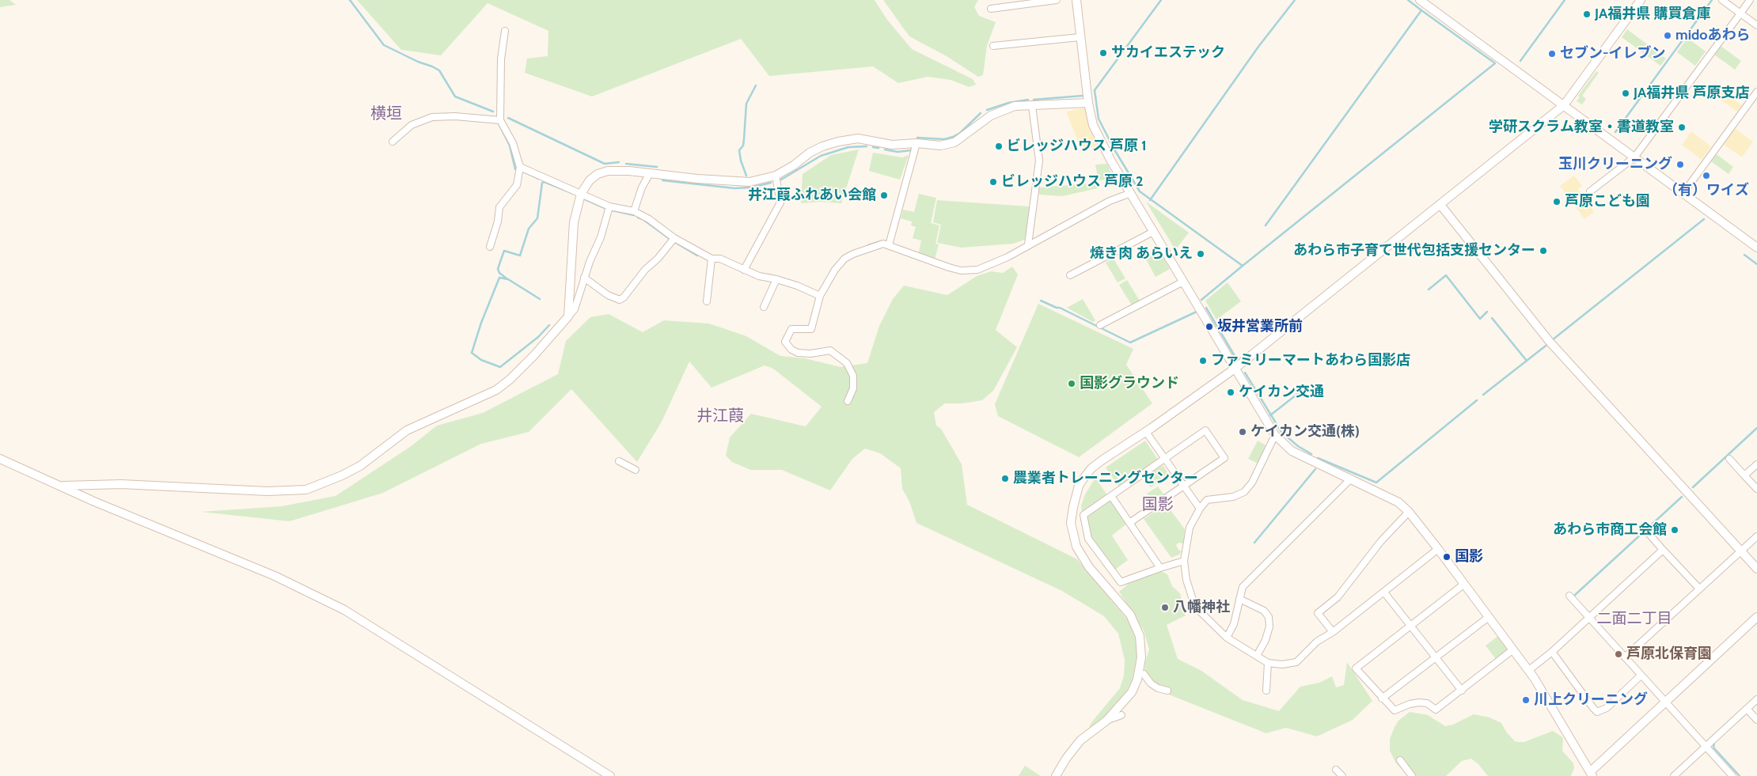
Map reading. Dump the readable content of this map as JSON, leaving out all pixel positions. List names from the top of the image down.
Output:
{
  "districts": [
    "横垣",
    "井江葭",
    "国影",
    "二面二丁目"
  ],
  "places": [
    "JA福井県 購買倉庫",
    "midoあわら",
    "サカイエステック",
    "セブン-イレブン",
    "JA福井県 芦原支店",
    "学研スクラム教室・書道教室",
    "ビレッジハウス 芦原 1",
    "玉川クリーニング",
    "（有）ワイズ",
    "ビレッジハウス 芦原 2",
    "井江葭ふれあい会館",
    "芦原こども園",
    "あわら市子育て世代包括支援センター",
    "焼き肉 あらいえ",
    "坂井営業所前",
    "ファミリーマートあわら国影店",
    "国影グラウンド",
    "ケイカン交通",
    "ケイカン交通(株)",
    "農業者トレーニングセンター",
    "あわら市商工会館",
    "国影",
    "八幡神社",
    "芦原北保育園",
    "川上クリーニング"
  ]
}
